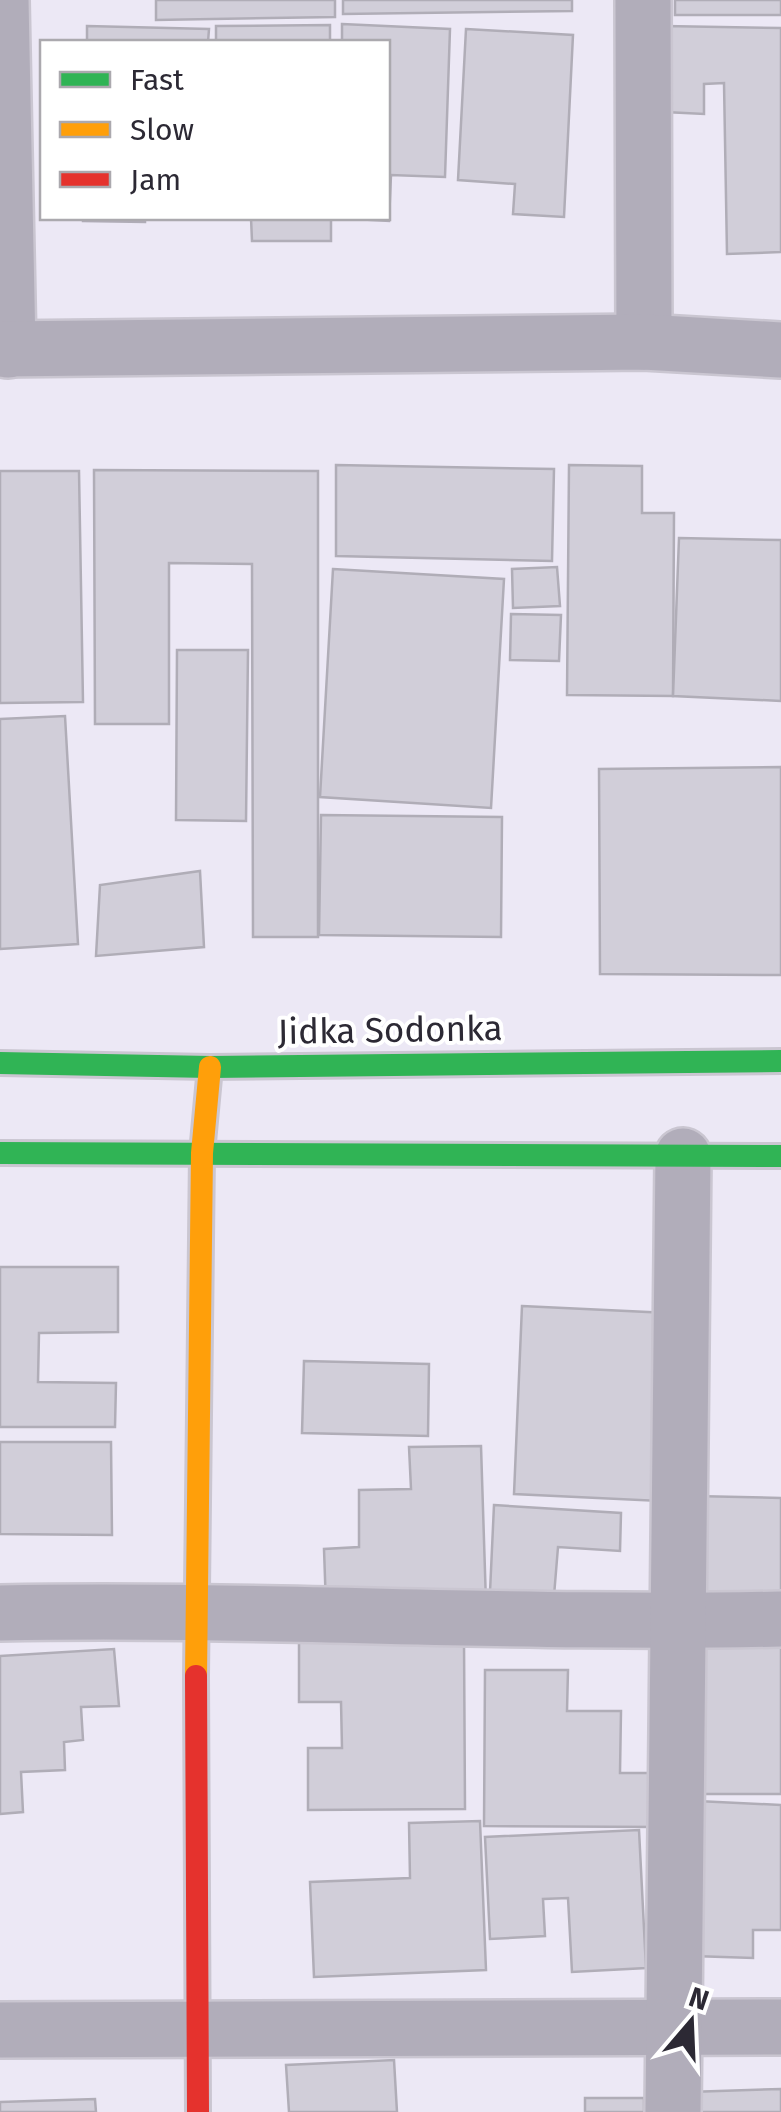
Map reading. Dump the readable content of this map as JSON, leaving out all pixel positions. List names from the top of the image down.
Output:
{
  "streets": {
    "main road": ["Jidka Sodonka"]
  },
  "legend": ["Fast", "Slow", "Jam"],
  "north": "top"
}
